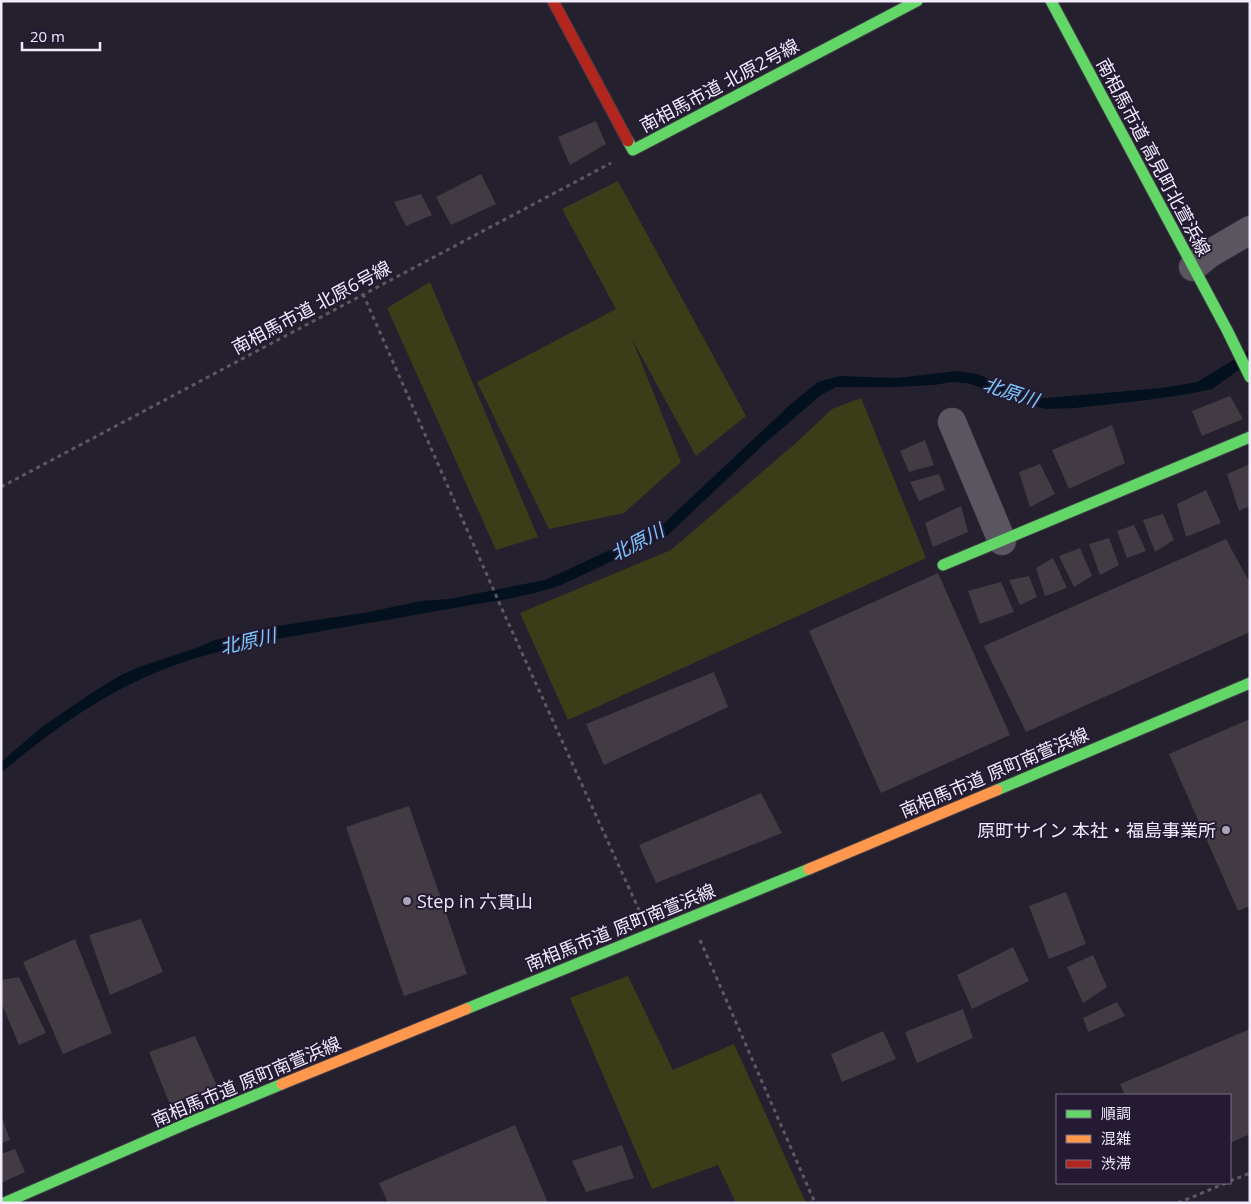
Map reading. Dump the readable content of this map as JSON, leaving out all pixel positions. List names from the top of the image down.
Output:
{
  "streets": {
    "street": ["南相馬市道 北原2号線", "南相馬市道 高見町北萱浜線", "南相馬市道 原町南萱浜線"],
    "path": ["南相馬市道 北原6号線"]
  },
  "crossings": [
    ["南相馬市道 北原2号線", "南相馬市道 北原6号線"]
  ],
  "water": ["北原川"],
  "places": ["原町サイン 本社・福島事業所", "Step in 六貫山"],
  "legend": ["順調", "混雑", "渋滞"],
  "scale_bar": "20 m"
}
